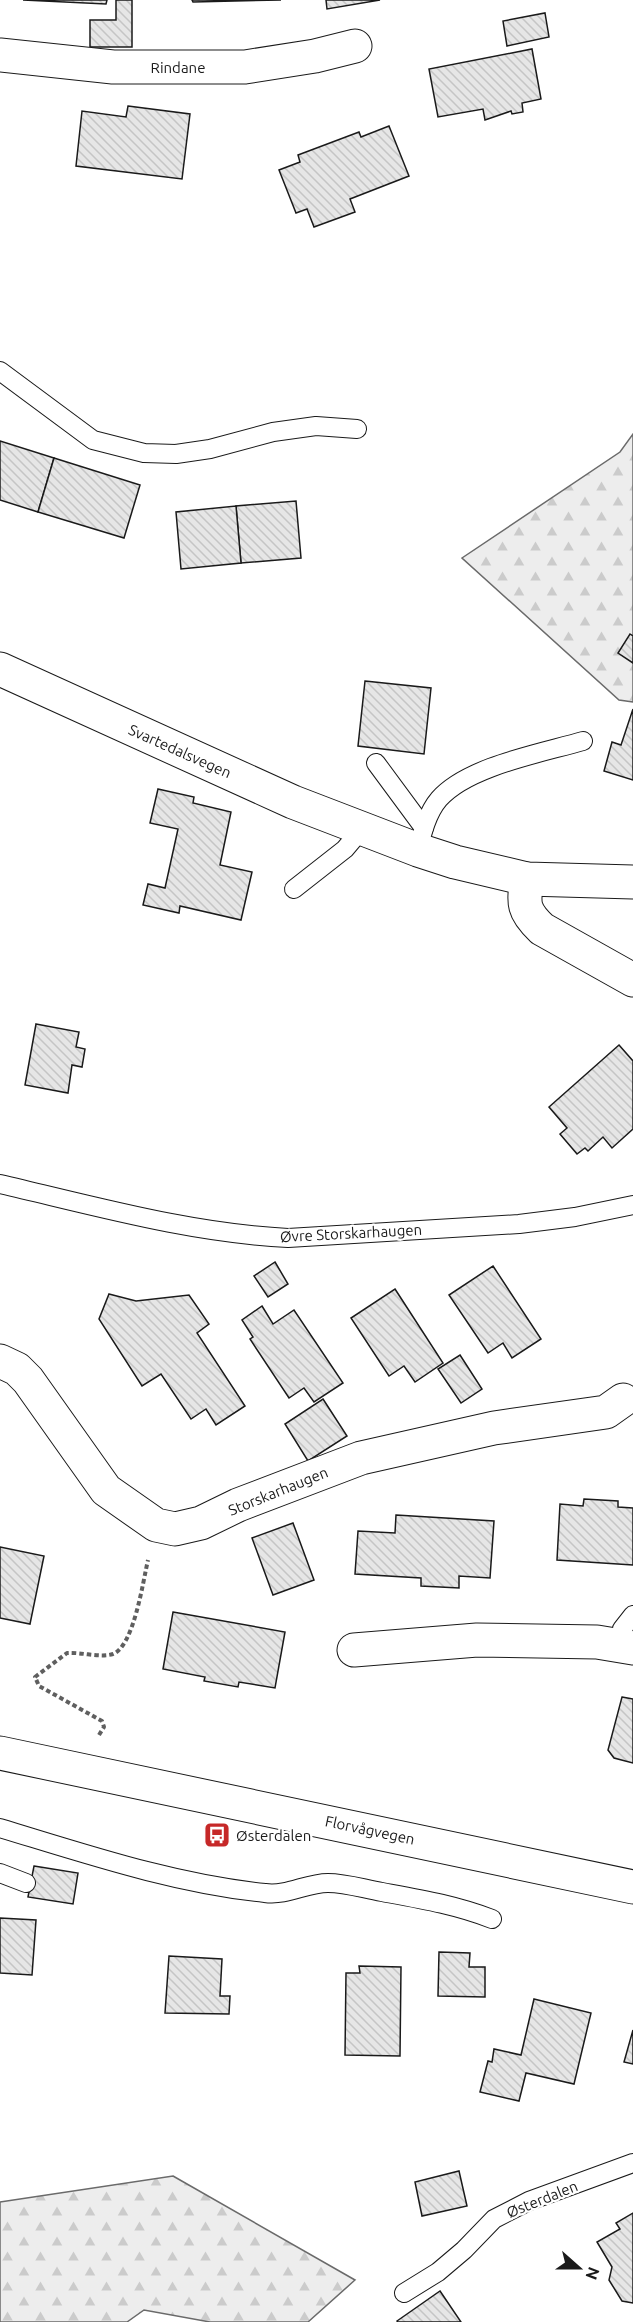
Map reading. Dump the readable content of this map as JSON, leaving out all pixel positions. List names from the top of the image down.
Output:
{
  "streets": {
    "street": [
      "Rindane",
      "Svartedalsvegen",
      "Storskarhaugen",
      "Florvågvegen"
    ],
    "lane": ["Øvre Storskarhaugen", "Østerdalen"]
  },
  "places": {
    "bus stop": ["Østerdalen"]
  },
  "north": "right"
}
